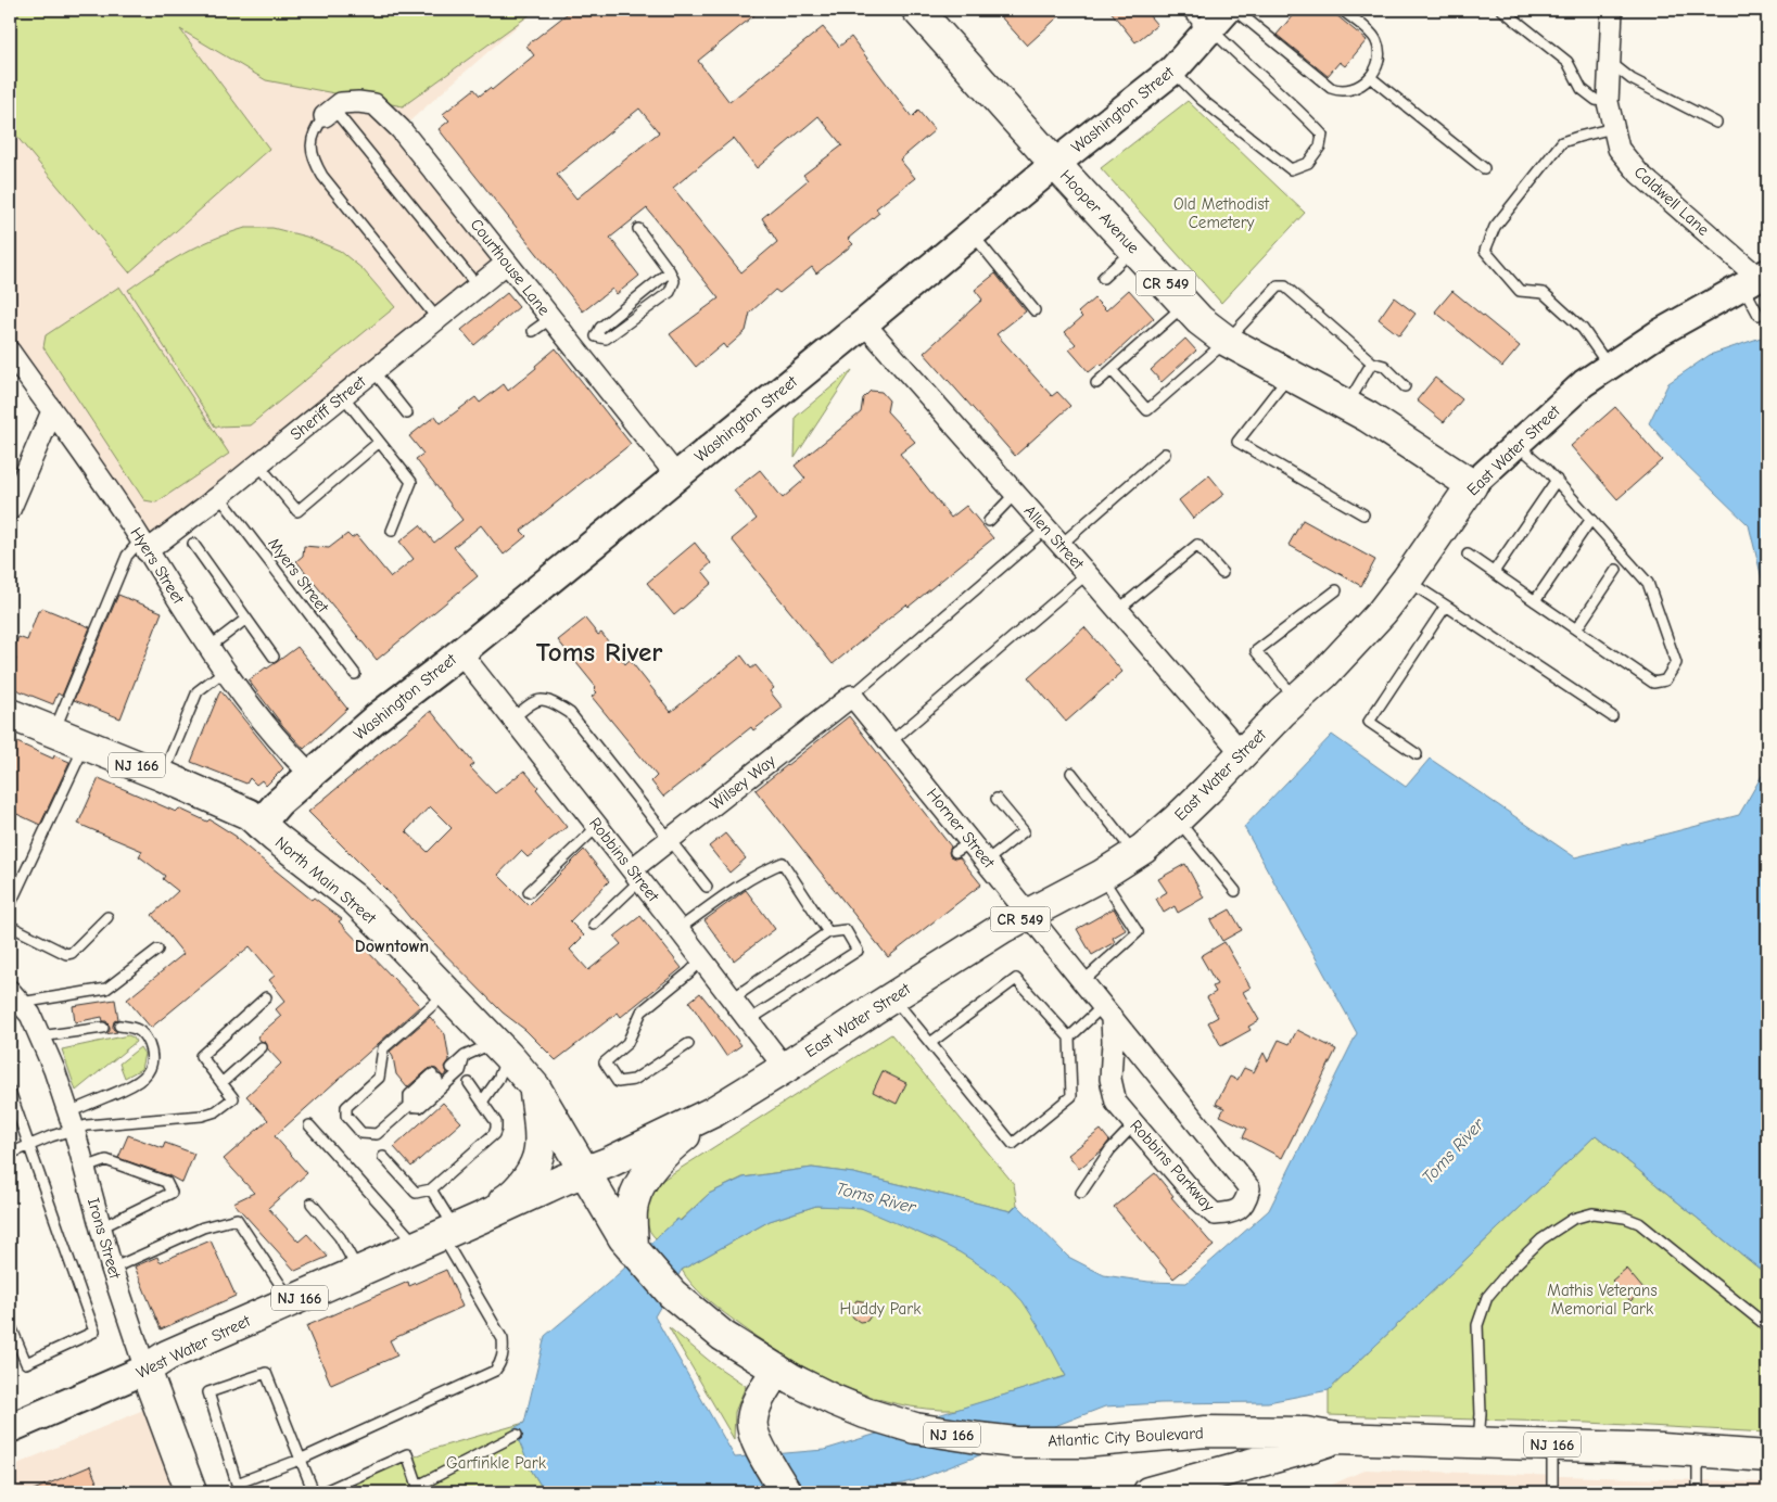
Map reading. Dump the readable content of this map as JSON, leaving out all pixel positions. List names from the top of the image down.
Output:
{
  "streets": {
    "main road": [
      "Washington Street",
      "Hooper Avenue",
      "CR 549",
      "East Water Street",
      "NJ 166",
      "North Main Street",
      "Irons Street",
      "West Water Street",
      "Atlantic City Boulevard"
    ],
    "street": [
      "Caldwell Lane",
      "Courthouse Lane",
      "Sheriff Street",
      "Allen Street",
      "Hyers Street",
      "Wilsey Way",
      "Horner Street",
      "Robbins Street",
      "Robbins Parkway"
    ],
    "lane": ["Myers Street"]
  },
  "crossings": [
    ["Washington Street", "Hooper Avenue"],
    ["Washington Street", "Courthouse Lane"],
    ["Washington Street", "Allen Street"],
    ["Washington Street", "Hyers Street"],
    ["Washington Street", "Robbins Street"],
    ["Washington Street", "North Main Street"],
    ["Caldwell Lane", "East Water Street"],
    ["Hooper Avenue", "East Water Street"],
    ["Courthouse Lane", "Sheriff Street"],
    ["Sheriff Street", "Hyers Street"],
    ["Sheriff Street", "Myers Street"],
    ["East Water Street", "Allen Street"],
    ["East Water Street", "Horner Street"],
    ["East Water Street", "Robbins Street"],
    ["East Water Street", "North Main Street"],
    ["East Water Street", "Robbins Parkway"],
    ["East Water Street", "West Water Street"],
    ["East Water Street", "Atlantic City Boulevard"],
    ["NJ 166", "Atlantic City Boulevard"],
    ["Wilsey Way", "Horner Street"],
    ["Wilsey Way", "Robbins Street"],
    ["Horner Street", "Robbins Parkway"],
    ["North Main Street", "West Water Street"],
    ["North Main Street", "Atlantic City Boulevard"],
    ["Irons Street", "West Water Street"],
    ["West Water Street", "Atlantic City Boulevard"]
  ],
  "districts": ["Toms River", "Downtown"],
  "water": ["Toms River"],
  "parks": [
    "Old Methodist Cemetery",
    "Mathis Veterans Memorial Park",
    "Huddy Park",
    "Garfinkle Park"
  ]
}
